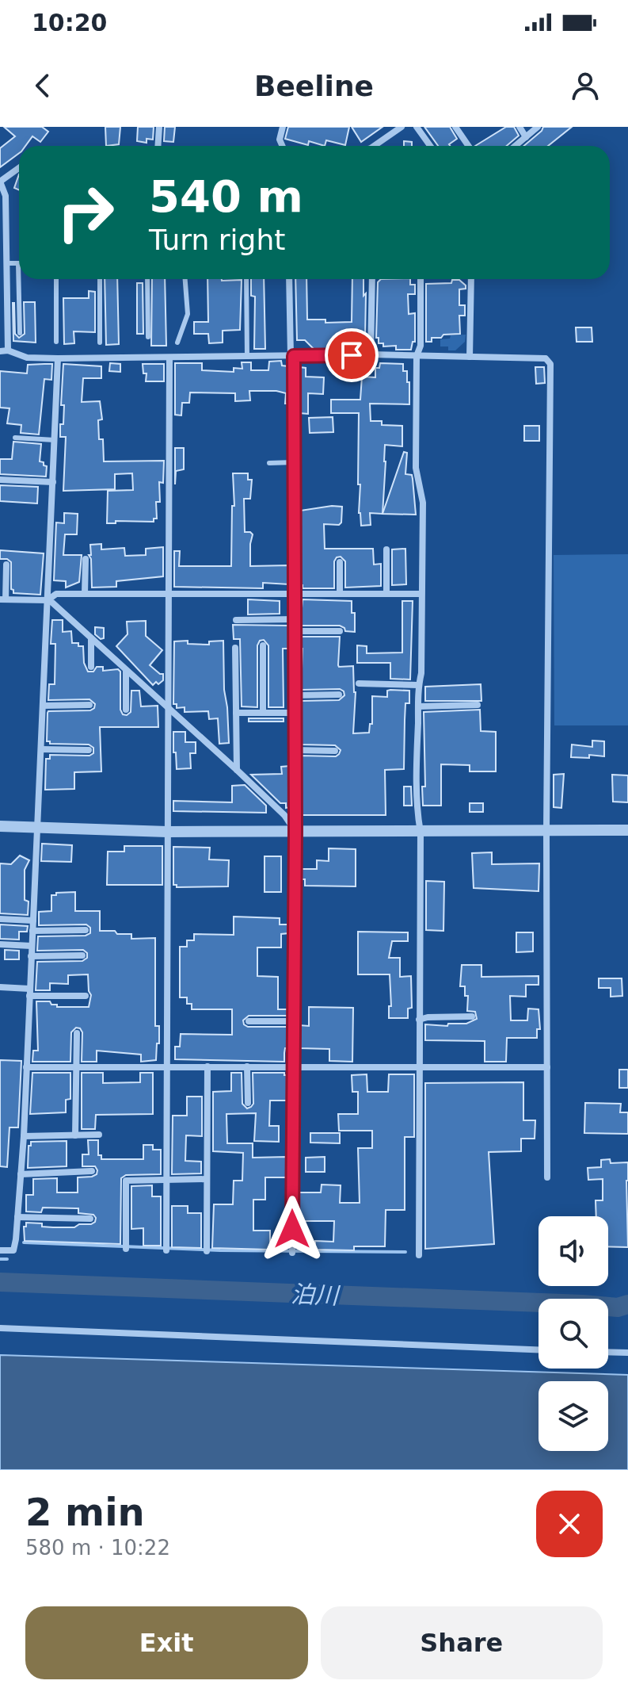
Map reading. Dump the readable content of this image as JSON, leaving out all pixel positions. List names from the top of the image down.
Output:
{
  "water": ["泊川"],
  "page": {
    "status": "10:20",
    "header": "Beeline",
    "turn": ["540 m", "Turn right"],
    "heading": ["2 min", "580 m · 10:22"],
    "buttons": ["Exit", "Share"]
  }
}
